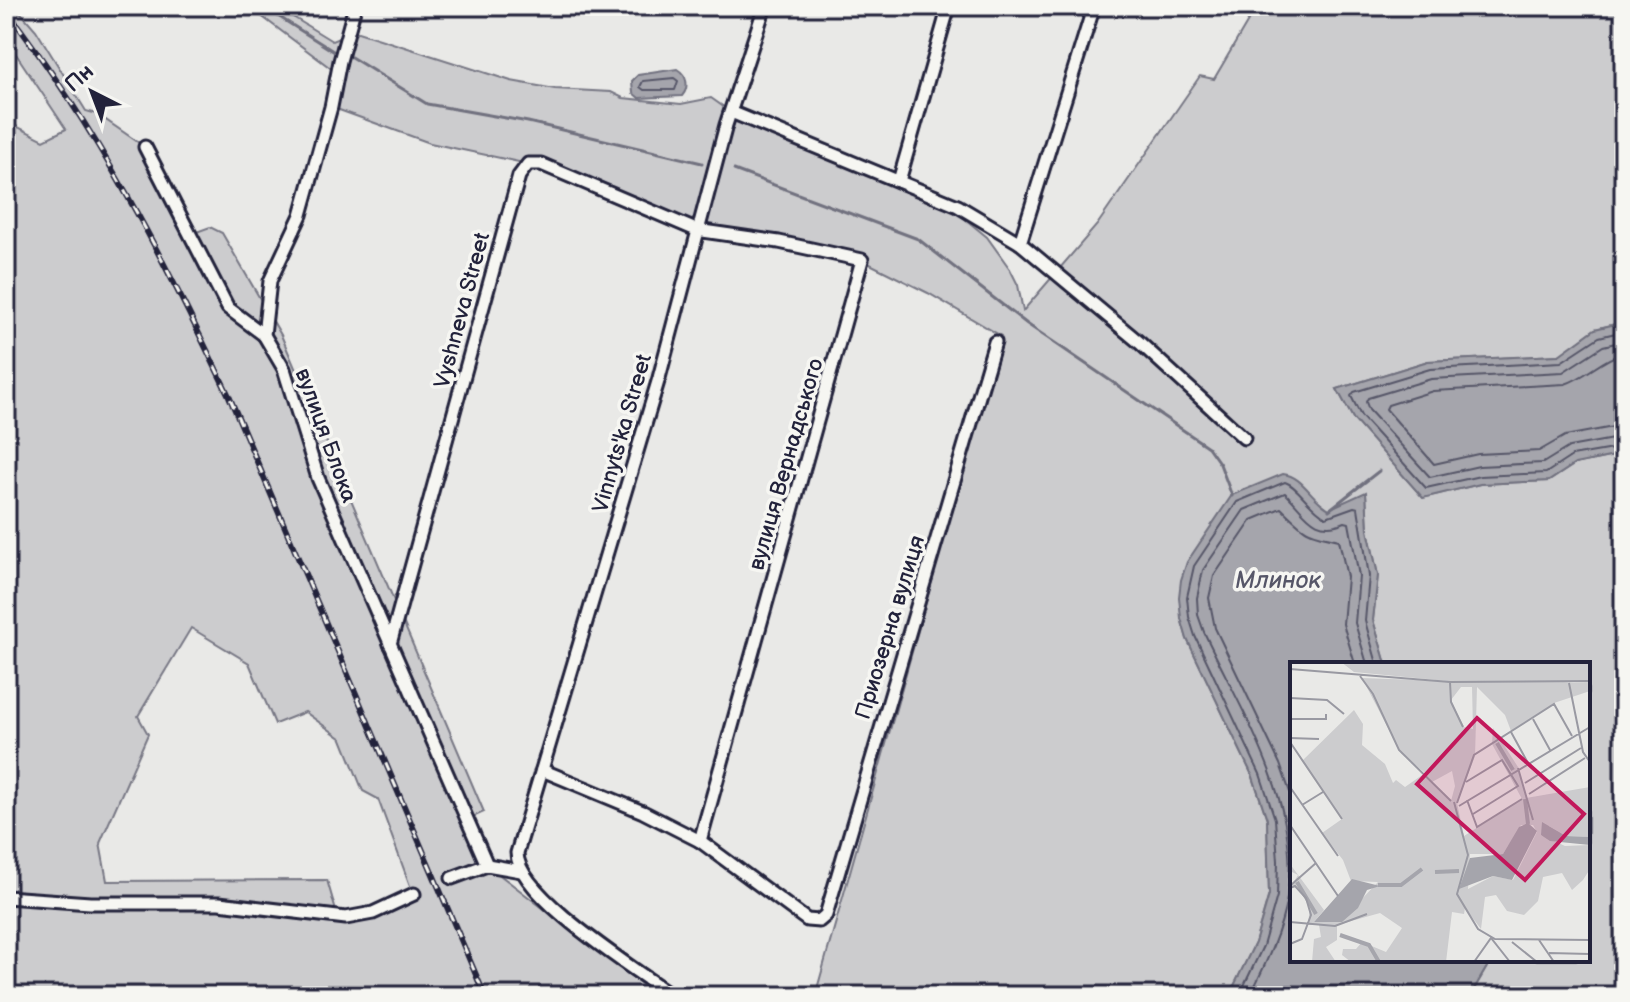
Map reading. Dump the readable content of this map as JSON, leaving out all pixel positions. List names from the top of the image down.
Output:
{
  "streets": {
    "street": [
      "Vyshneva Street",
      "Vinnyts'ka Street",
      "вулиця Блока",
      "вулиця Вернадського",
      "Приозерна вулиця"
    ]
  },
  "crossings": [
    ["Vyshneva Street", "Vinnyts'ka Street"],
    ["Vyshneva Street", "вулиця Блока"],
    ["Vyshneva Street", "вулиця Вернадського"],
    ["Vinnyts'ka Street", "вулиця Вернадського"],
    ["вулиця Вернадського", "Приозерна вулиця"]
  ],
  "water": ["Млинок"],
  "north": "top left"
}
